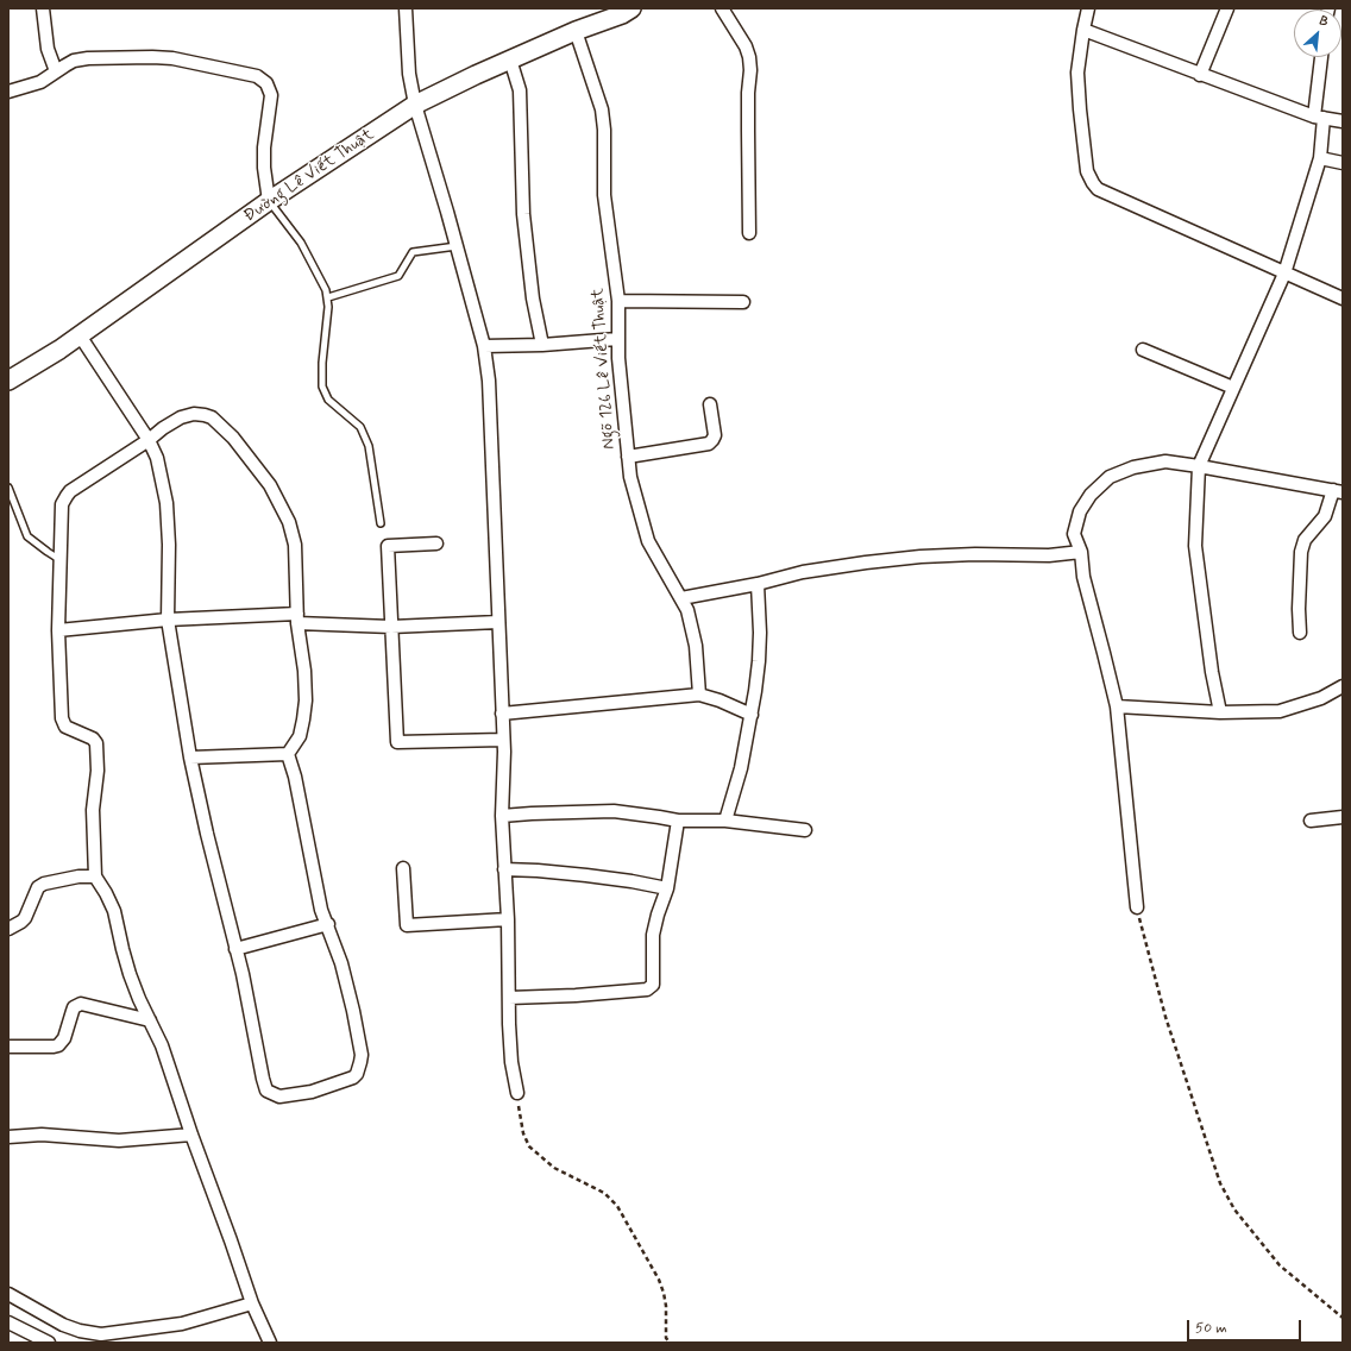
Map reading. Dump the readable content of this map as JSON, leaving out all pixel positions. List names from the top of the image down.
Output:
{
  "streets": {
    "main road": ["Đường Lê Viết Thuật"],
    "street": ["Ngõ 126 Lê Viết Thuật"]
  },
  "crossings": [
    ["Đường Lê Viết Thuật", "Ngõ 126 Lê Viết Thuật"]
  ],
  "scale_bar": "50 m",
  "north": "top right"
}
